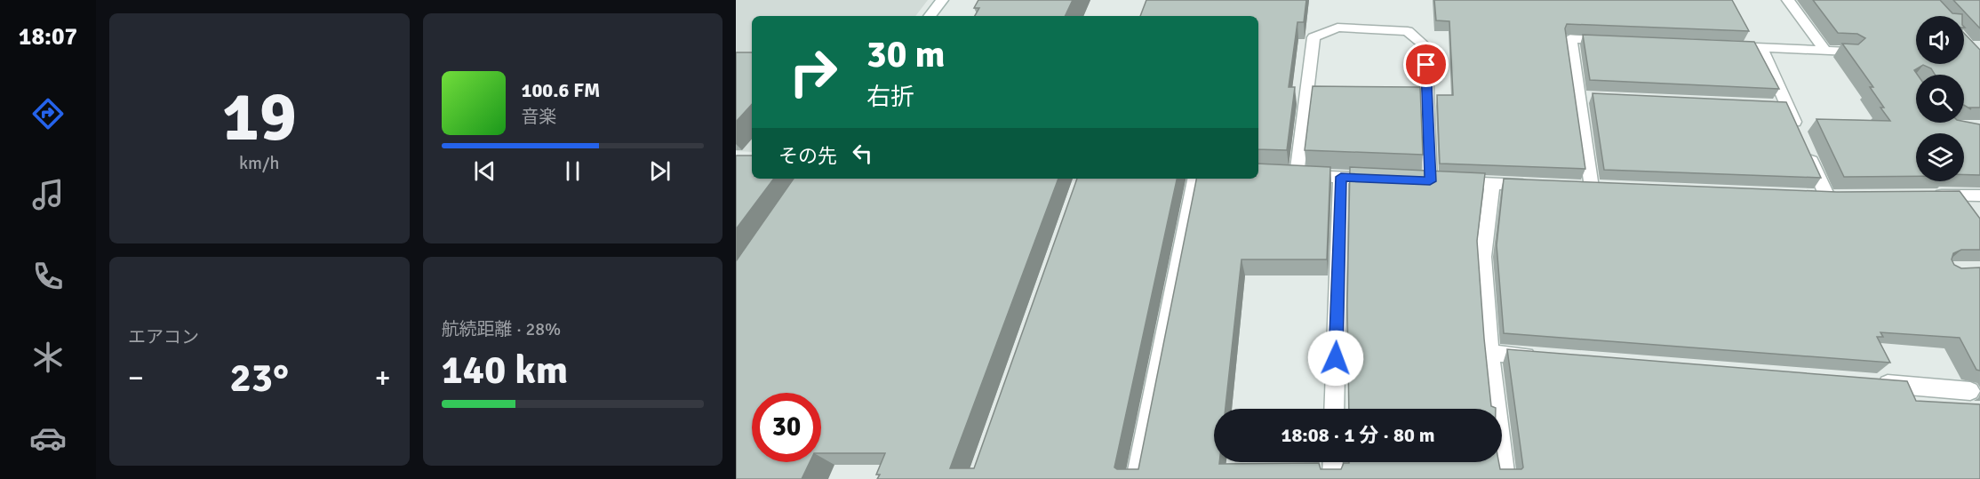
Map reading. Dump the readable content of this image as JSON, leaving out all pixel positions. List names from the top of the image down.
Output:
{
  "page": {
    "tabs": "18:07",
    "tile": [
      ["19", "km/h"],
      "エアコン",
      ["航続距離 · 28%", "140 km"]
    ],
    "turn": ["30 m", "右折"],
    "song": ["100.6 FM", "音楽"],
    "then": "その先",
    "heat": ["−", "23°", "+"],
    "limit": "30",
    "trip": "18:08 · 1 分 · 80 m"
  }
}
